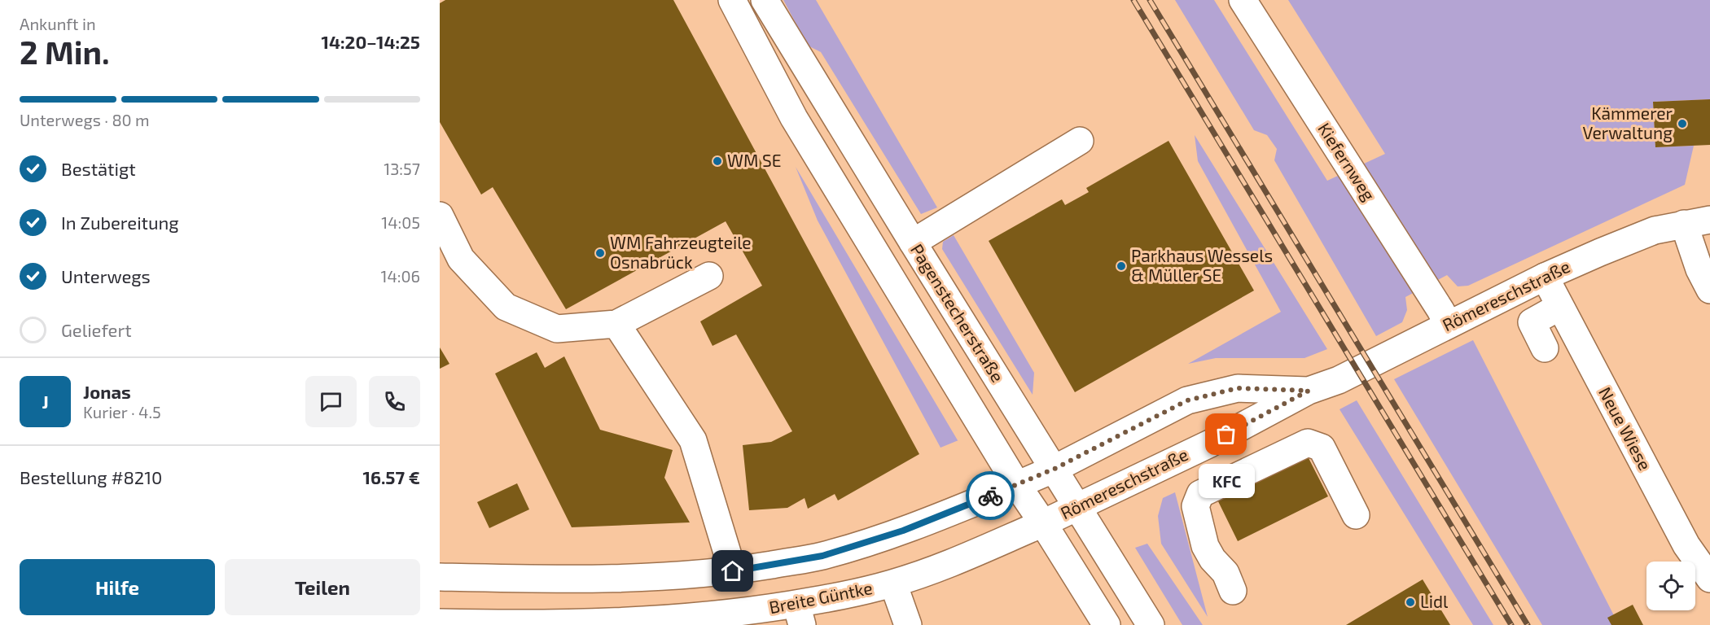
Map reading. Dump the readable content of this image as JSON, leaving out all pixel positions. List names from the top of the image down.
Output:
{
  "streets": {
    "main road": [
      "Kiefernweg",
      "Römereschstraße",
      "Pagenstecherstraße",
      "Neue Wiese",
      "Breite Güntke"
    ]
  },
  "crossings": [
    ["Kiefernweg", "Römereschstraße"],
    ["Römereschstraße", "Pagenstecherstraße"],
    ["Römereschstraße", "Neue Wiese"],
    ["Römereschstraße", "Breite Güntke"]
  ],
  "places": [
    "Kämmerer Verwaltung",
    "WM SE",
    "WM Fahrzeugteile Osnabrück",
    "Parkhaus Wessels & Müller SE",
    "KFC",
    "Lidl"
  ],
  "page": {
    "heading": ["2 Min.", "Ankunft in", "14:20–14:25"],
    "panel": [
      "Jonas",
      "Kurier · 4.5",
      "Bestellung #8210",
      "16.57 €"
    ],
    "bar": "Unterwegs · 80 m",
    "list": [
      ["Bestätigt", "13:57"],
      ["In Zubereitung", "14:05"],
      ["Unterwegs", "14:06"],
      "Geliefert"
    ],
    "round": "J",
    "bubble": "KFC",
    "buttons": ["Hilfe", "Teilen"]
  }
}
